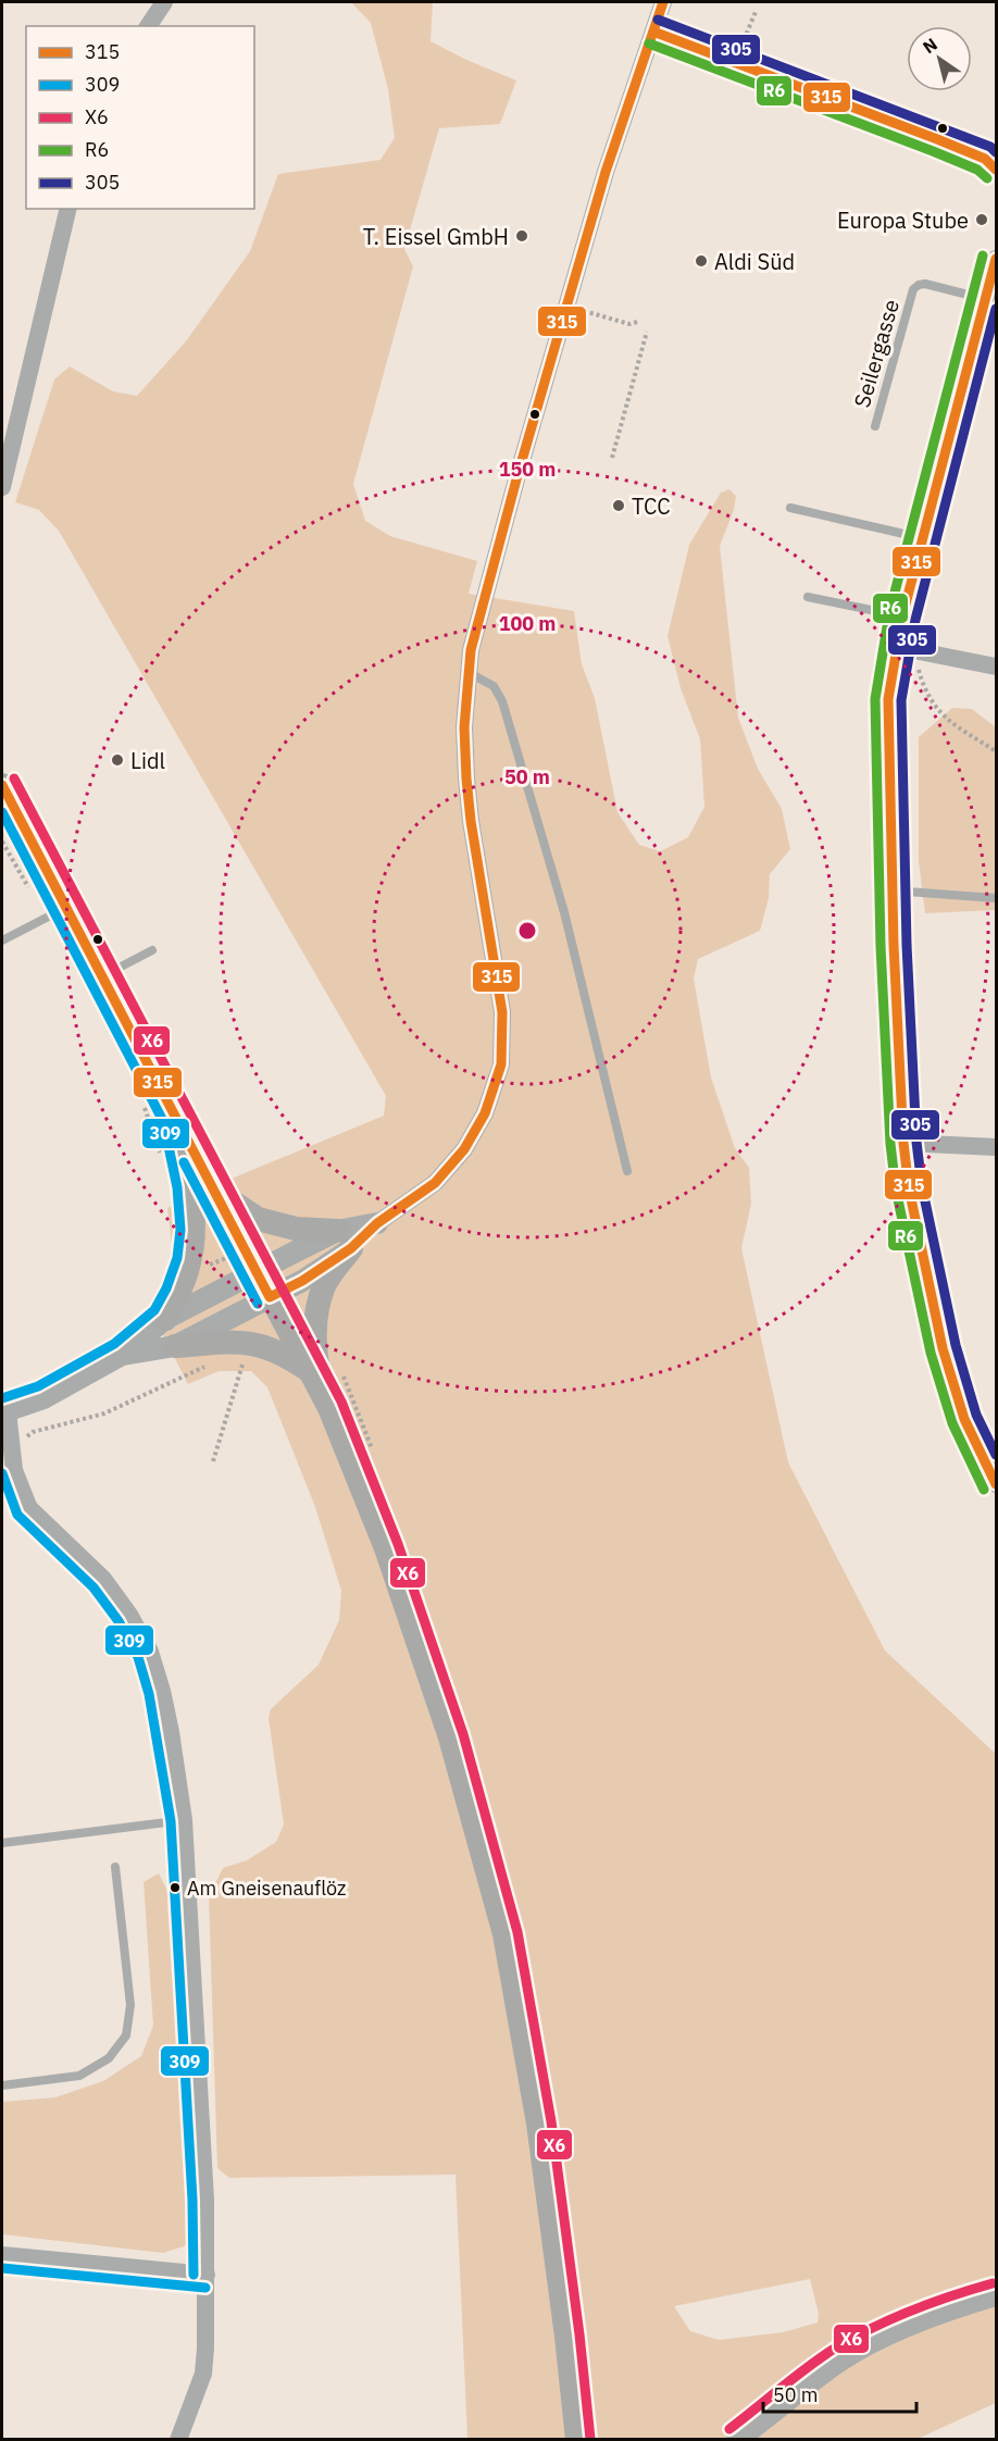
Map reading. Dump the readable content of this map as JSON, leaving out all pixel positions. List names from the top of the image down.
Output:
{
  "streets": {
    "lane": ["Seilergasse"]
  },
  "places": [
    "Europa Stube",
    "T. Eissel GmbH",
    "Aldi Süd",
    "TCC",
    "Lidl",
    "Am Gneisenauflöz"
  ],
  "lines": [
    "transit line 315",
    "transit line 305",
    "transit line R6",
    "transit line X6",
    "transit line 309"
  ],
  "legend": [
    "315",
    "309",
    "X6",
    "R6",
    "305"
  ],
  "scale_bar": "50 m",
  "north": "top left",
  "rings": ["150 m", "100 m", "50 m"]
}
